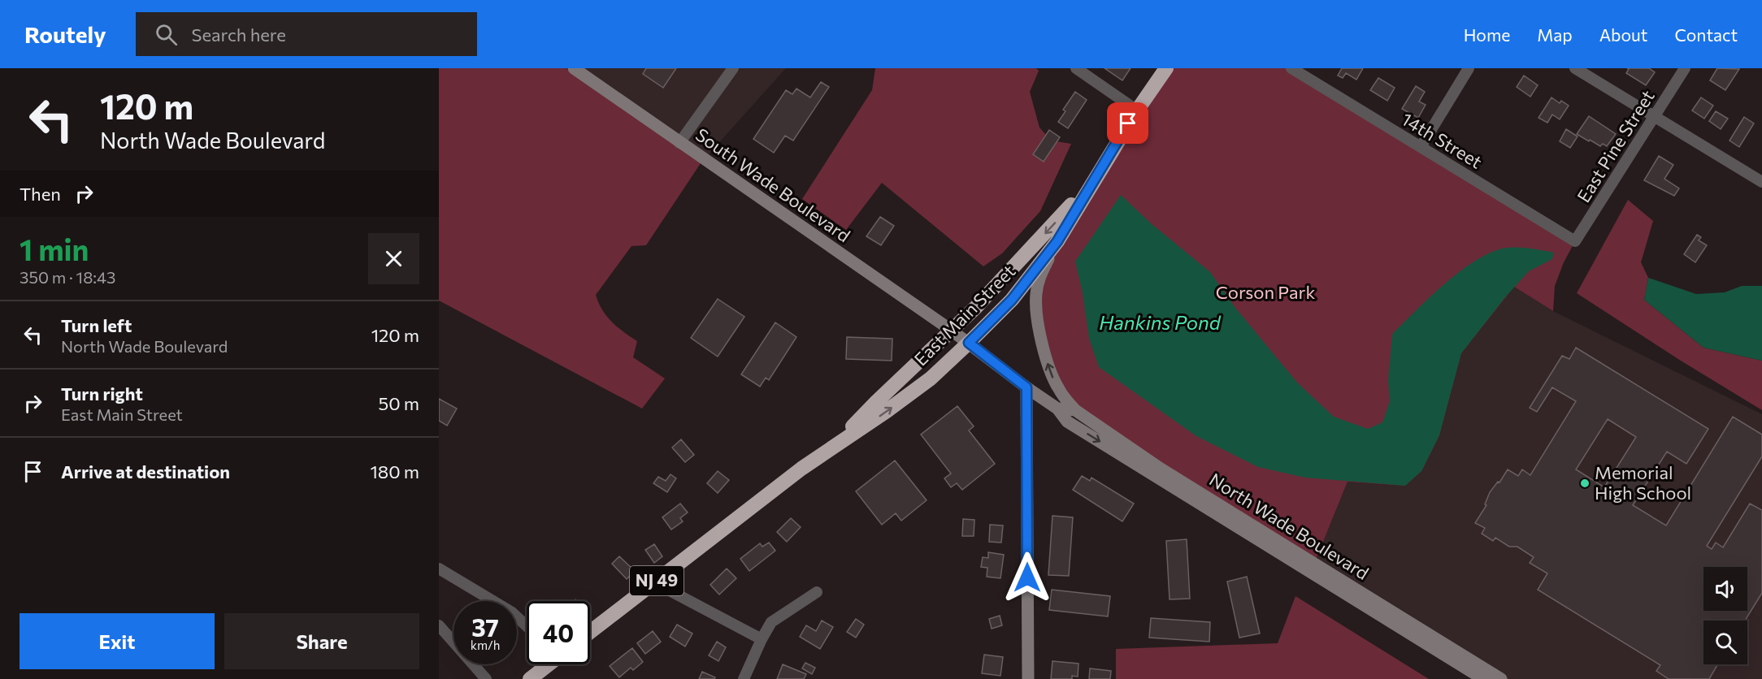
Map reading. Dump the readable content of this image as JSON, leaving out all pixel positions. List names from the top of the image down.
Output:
{
  "streets": {
    "highway": ["East Main Street", "NJ 49"],
    "main road": ["South Wade Boulevard", "North Wade Boulevard"],
    "street": ["14th Street", "East Pine Street"]
  },
  "crossings": [
    ["14th Street", "East Pine Street"],
    ["South Wade Boulevard", "East Main Street"],
    ["South Wade Boulevard", "North Wade Boulevard"],
    ["East Main Street", "North Wade Boulevard"]
  ],
  "water": ["Hankins Pond"],
  "parks": ["Corson Park"],
  "places": ["Memorial High School"],
  "page": {
    "header": "Routely",
    "search": "Search here",
    "nav": [
      "Home",
      "Map",
      "About",
      "Contact"
    ],
    "turn": ["120 m", "North Wade Boulevard"],
    "then": "Then",
    "heading": ["1 min", "350 m · 18:43"],
    "list": [
      {
        "name": "Turn left",
        "note": "North Wade Boulevard",
        "value": "120 m"
      },
      {
        "name": "Turn right",
        "note": "East Main Street",
        "value": "50 m"
      },
      {
        "name": "Arrive at destination",
        "value": "180 m"
      }
    ],
    "speed": "37 km/h",
    "limit": "40",
    "buttons": ["Exit", "Share"]
  }
}
